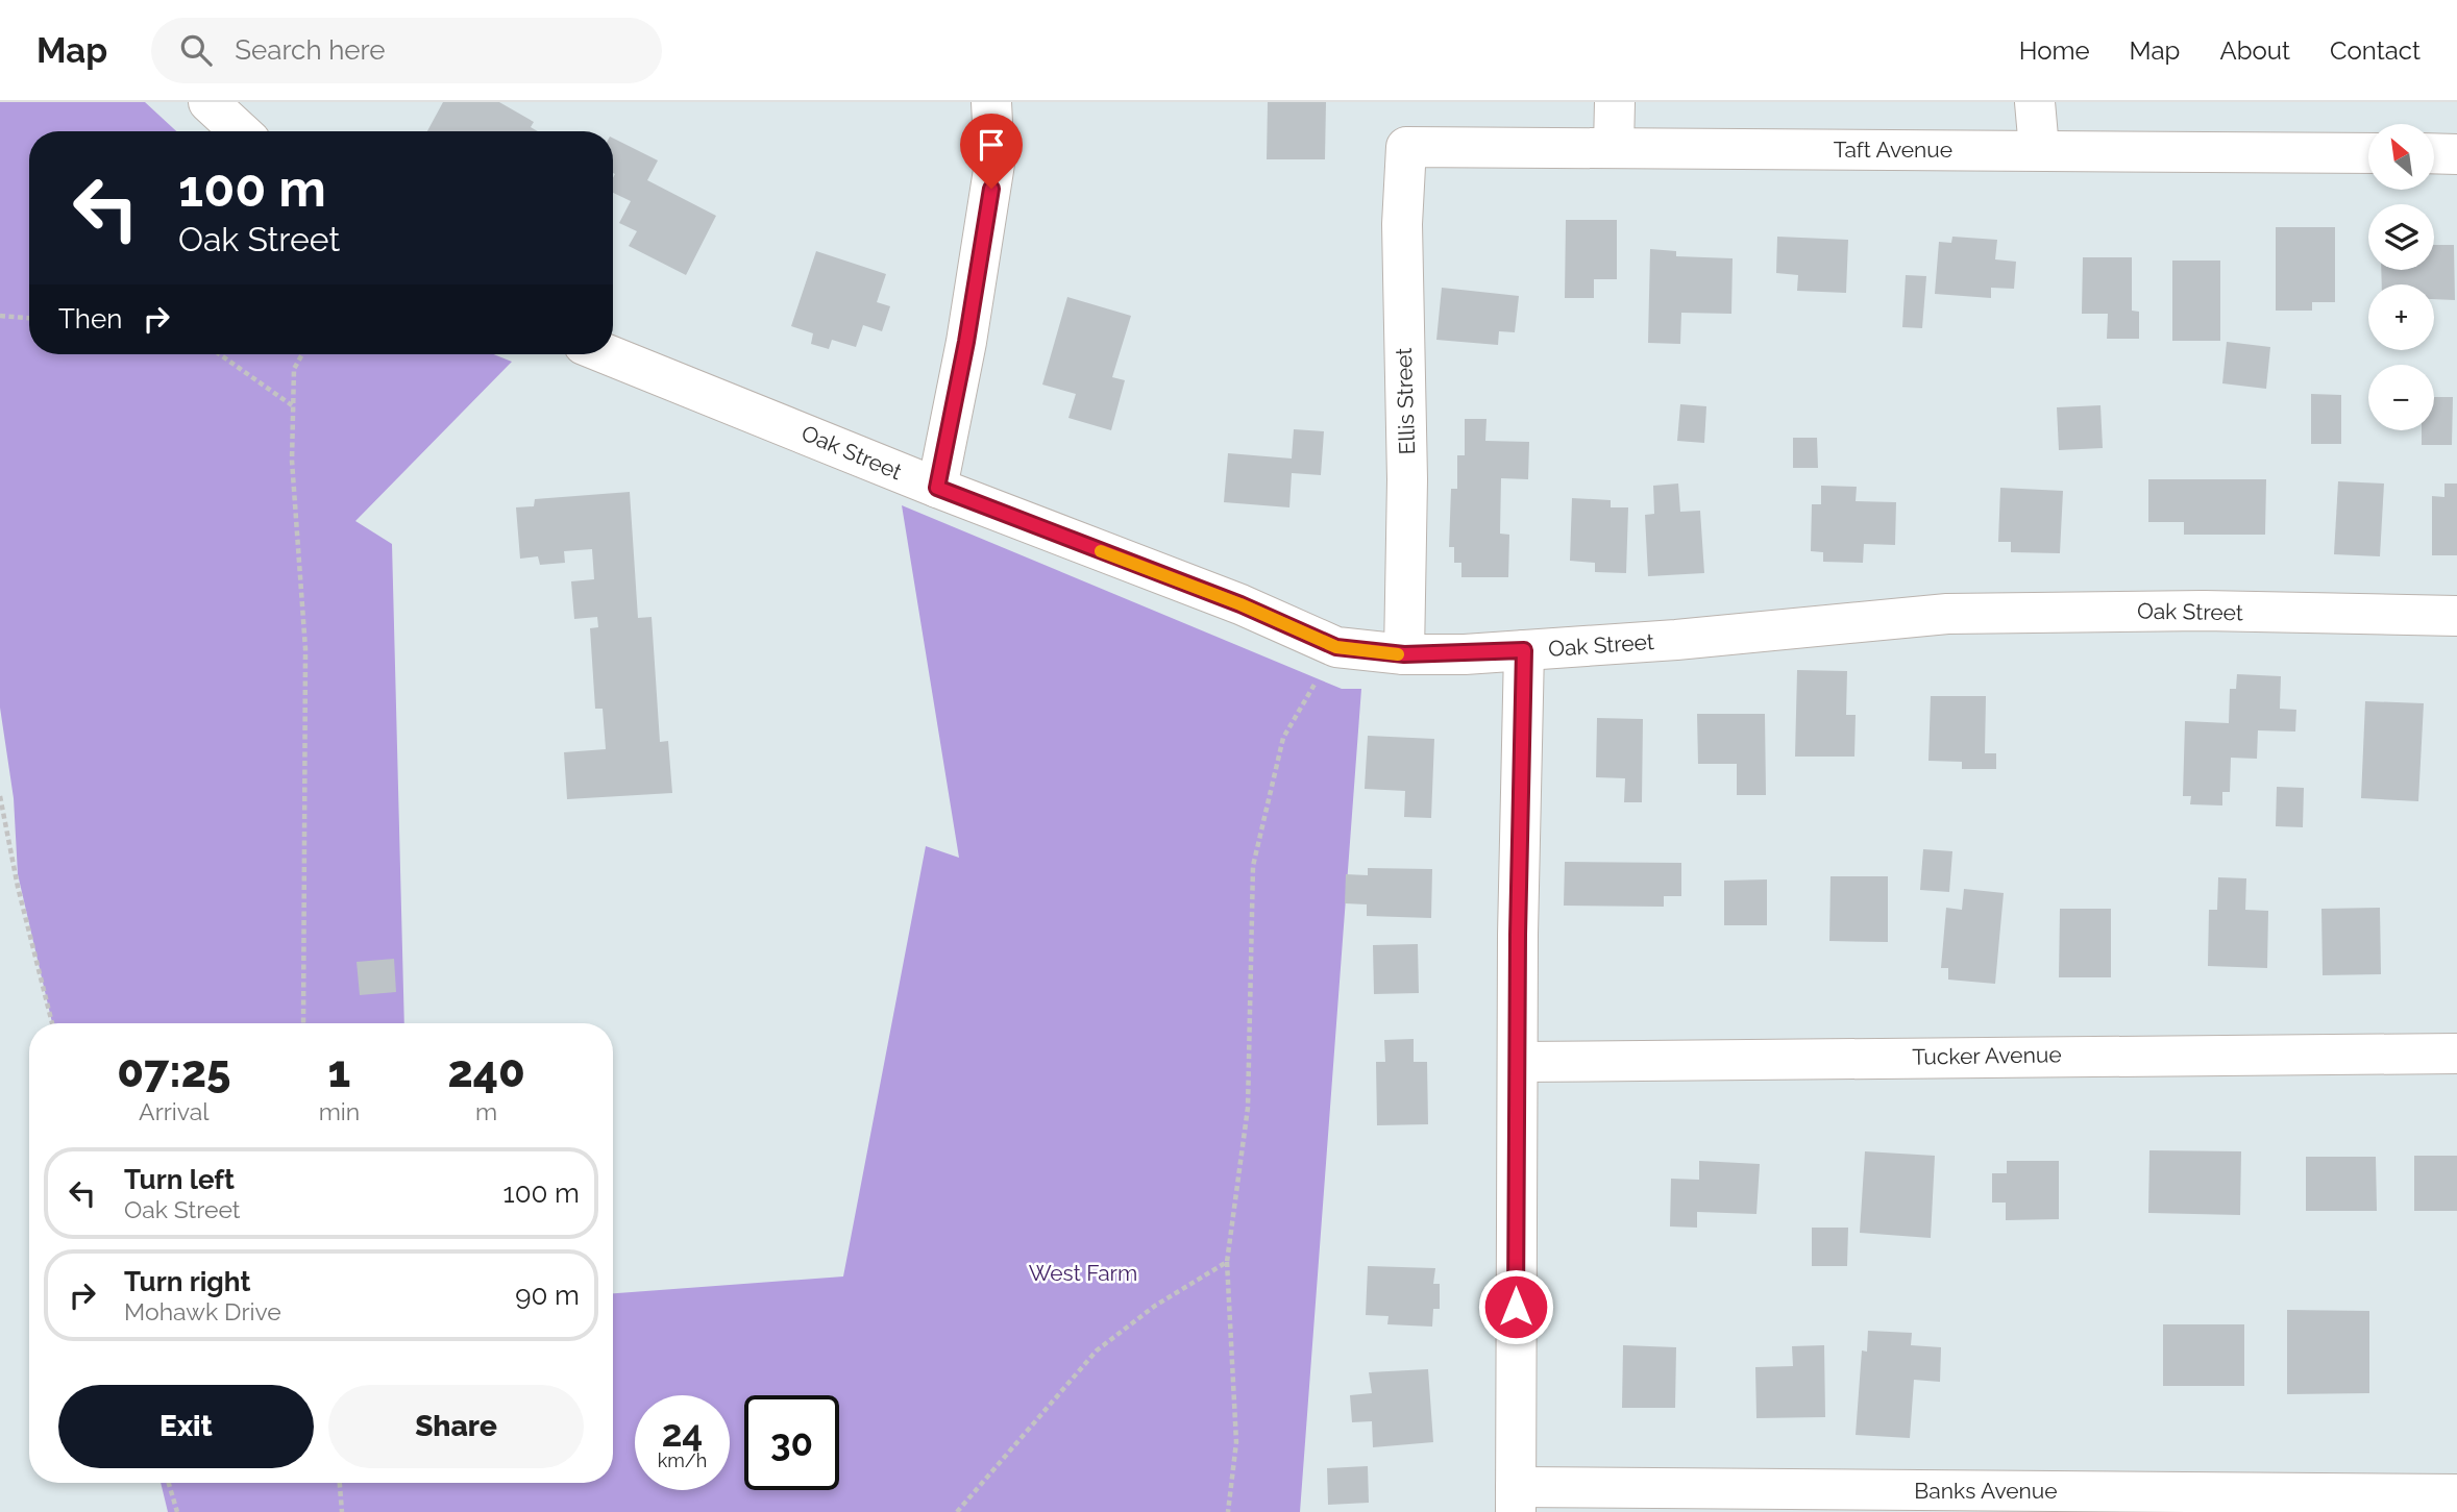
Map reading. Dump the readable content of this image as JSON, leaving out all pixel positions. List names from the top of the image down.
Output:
{
  "streets": {
    "street": [
      "Taft Avenue",
      "Ellis Street",
      "Oak Street",
      "Tucker Avenue",
      "Banks Avenue"
    ]
  },
  "crossings": [
    ["Taft Avenue", "Ellis Street"],
    ["Ellis Street", "Oak Street"]
  ],
  "parks": ["West Farm"],
  "north": "top left",
  "page": {
    "header": "Map",
    "search": "Search here",
    "nav": [
      "Home",
      "Map",
      "About",
      "Contact"
    ],
    "map_buttons": ["+", "−"],
    "turn": ["100 m", "Oak Street"],
    "then": "Then",
    "eta": [
      "07:25",
      "Arrival",
      "1",
      "min",
      "240",
      "m"
    ],
    "list": [
      {
        "name": "Turn left",
        "note": "Oak Street",
        "value": "100 m"
      },
      {
        "name": "Turn right",
        "note": "Mohawk Drive",
        "value": "90 m"
      }
    ],
    "buttons": ["Exit", "Share"],
    "speed": "24 km/h",
    "limit": "30"
  }
}
